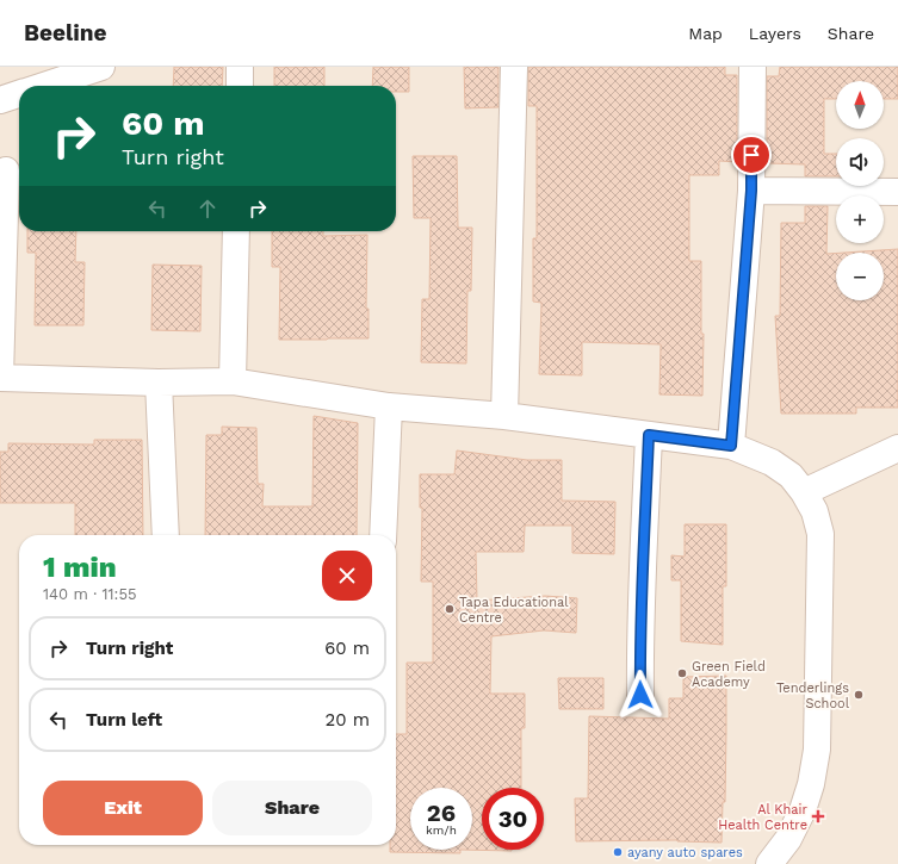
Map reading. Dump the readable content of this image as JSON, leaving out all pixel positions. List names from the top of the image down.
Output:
{
  "places": {
    "other": [
      "Tapa Educational Centre",
      "Green Field Academy",
      "Tenderlings School",
      "ayany auto spares"
    ],
    "health": ["Al Khair Health Centre"]
  },
  "north": "top",
  "page": {
    "header": "Beeline",
    "nav": ["Map", "Layers", "Share"],
    "map_buttons": ["+", "−"],
    "turn": ["60 m", "Turn right"],
    "heading": ["1 min", "140 m · 11:55"],
    "list": [
      {
        "name": "Turn right",
        "value": "60 m"
      },
      {
        "name": "Turn left",
        "value": "20 m"
      }
    ],
    "buttons": ["Exit", "Share"],
    "speed": "26 km/h",
    "limit": "30"
  }
}
